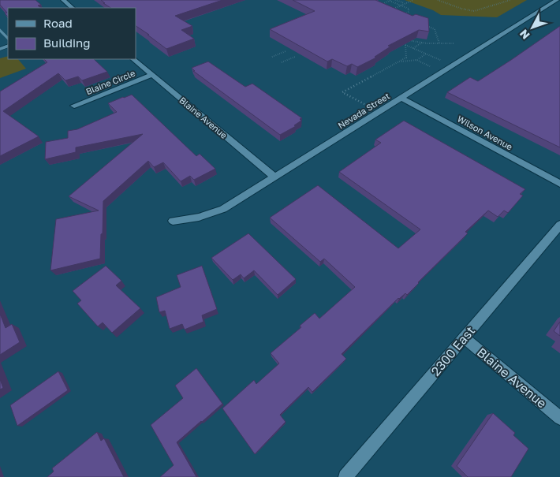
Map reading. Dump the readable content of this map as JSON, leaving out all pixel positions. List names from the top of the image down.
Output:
{
  "streets": {
    "street": [
      "Blaine Circle",
      "Nevada Street",
      "Blaine Avenue",
      "Wilson Avenue",
      "2300 East"
    ]
  },
  "crossings": [
    ["Blaine Circle", "Blaine Avenue"],
    ["Nevada Street", "Blaine Avenue"],
    ["Nevada Street", "Wilson Avenue"],
    ["Blaine Avenue", "2300 East"]
  ],
  "legend": ["Road", "Building"],
  "north": "bottom left"
}
